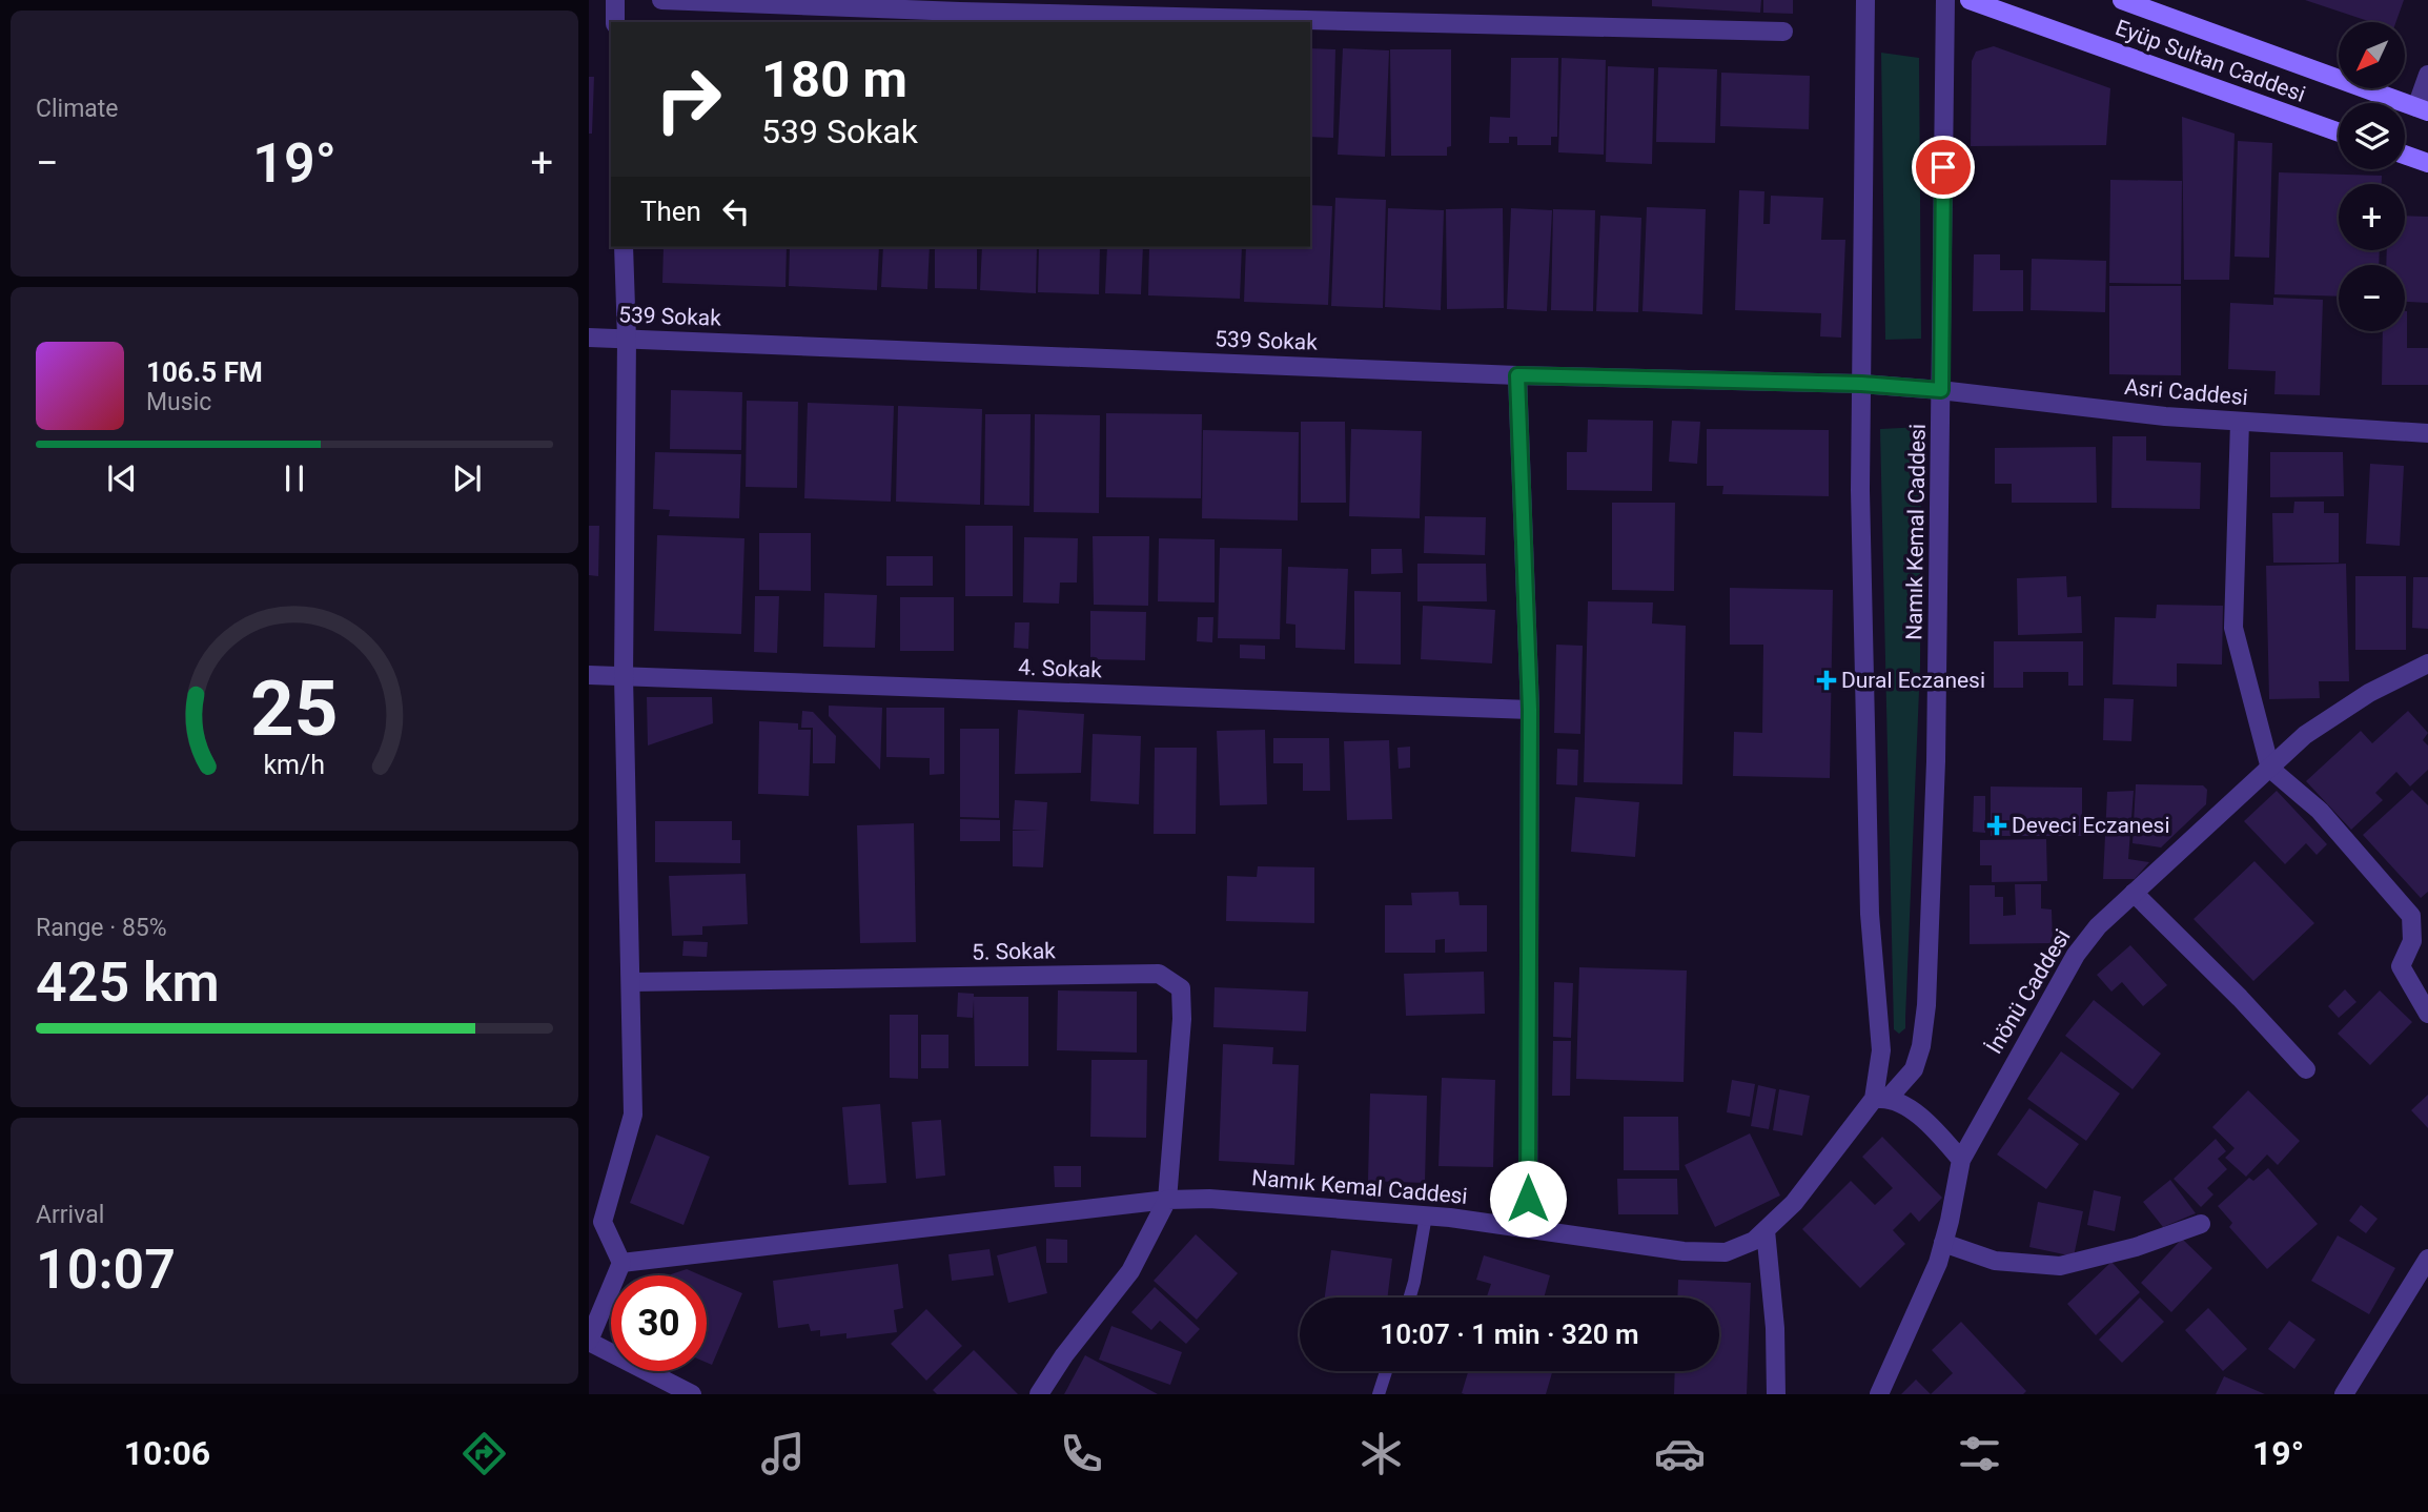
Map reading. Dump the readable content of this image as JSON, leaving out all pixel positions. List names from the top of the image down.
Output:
{
  "streets": {
    "main road": ["Eyüp Sultan Caddesi"],
    "street": [
      "539 Sokak",
      "Asri Caddesi",
      "Namık Kemal Caddesi",
      "4. Sokak",
      "5. Sokak",
      "İnönü Caddesi"
    ]
  },
  "crossings": [
    ["539 Sokak", "Asri Caddesi"],
    ["539 Sokak", "Namık Kemal Caddesi"],
    ["Asri Caddesi", "Namık Kemal Caddesi"],
    ["Namık Kemal Caddesi", "5. Sokak"]
  ],
  "places": {
    "health": ["Dural Eczanesi", "Deveci Eczanesi"]
  },
  "north": "bottom left",
  "page": {
    "tile": [
      "Climate",
      ["Range · 85%", "425 km"],
      ["Arrival", "10:07"]
    ],
    "map_buttons": ["+", "−"],
    "turn": ["180 m", "539 Sokak"],
    "heat": ["−", "19°", "+"],
    "then": "Then",
    "song": ["106.5 FM", "Music"],
    "limit": "30",
    "trip": "10:07 · 1 min · 320 m",
    "tabs": ["10:06", "19°"],
    "gauge": ["25", "km/h"]
  }
}
